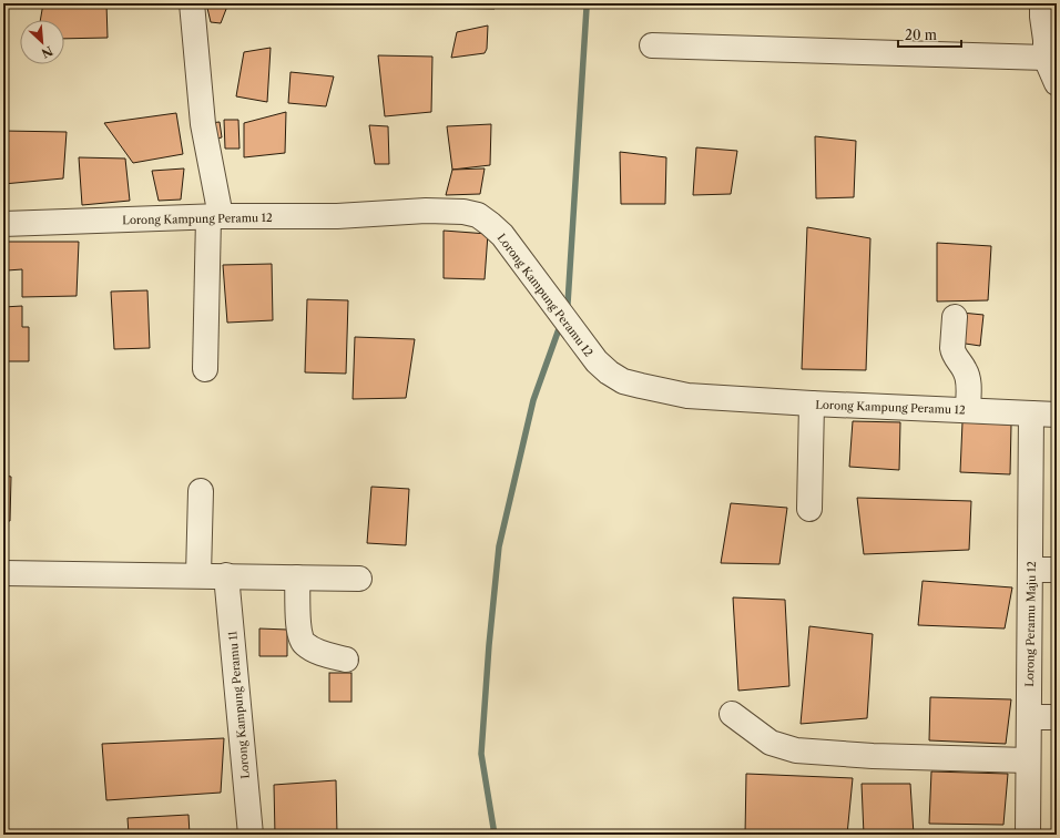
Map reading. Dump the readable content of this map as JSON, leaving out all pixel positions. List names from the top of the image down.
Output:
{
  "streets": {
    "street": ["Lorong Kampung Peramu 12", "Lorong Peramu Maju 12", "Lorong Kampung Peramu 11"]
  },
  "crossings": [
    ["Lorong Kampung Peramu 12", "Lorong Peramu Maju 12"]
  ],
  "scale_bar": "20 m",
  "north": "bottom right"
}
